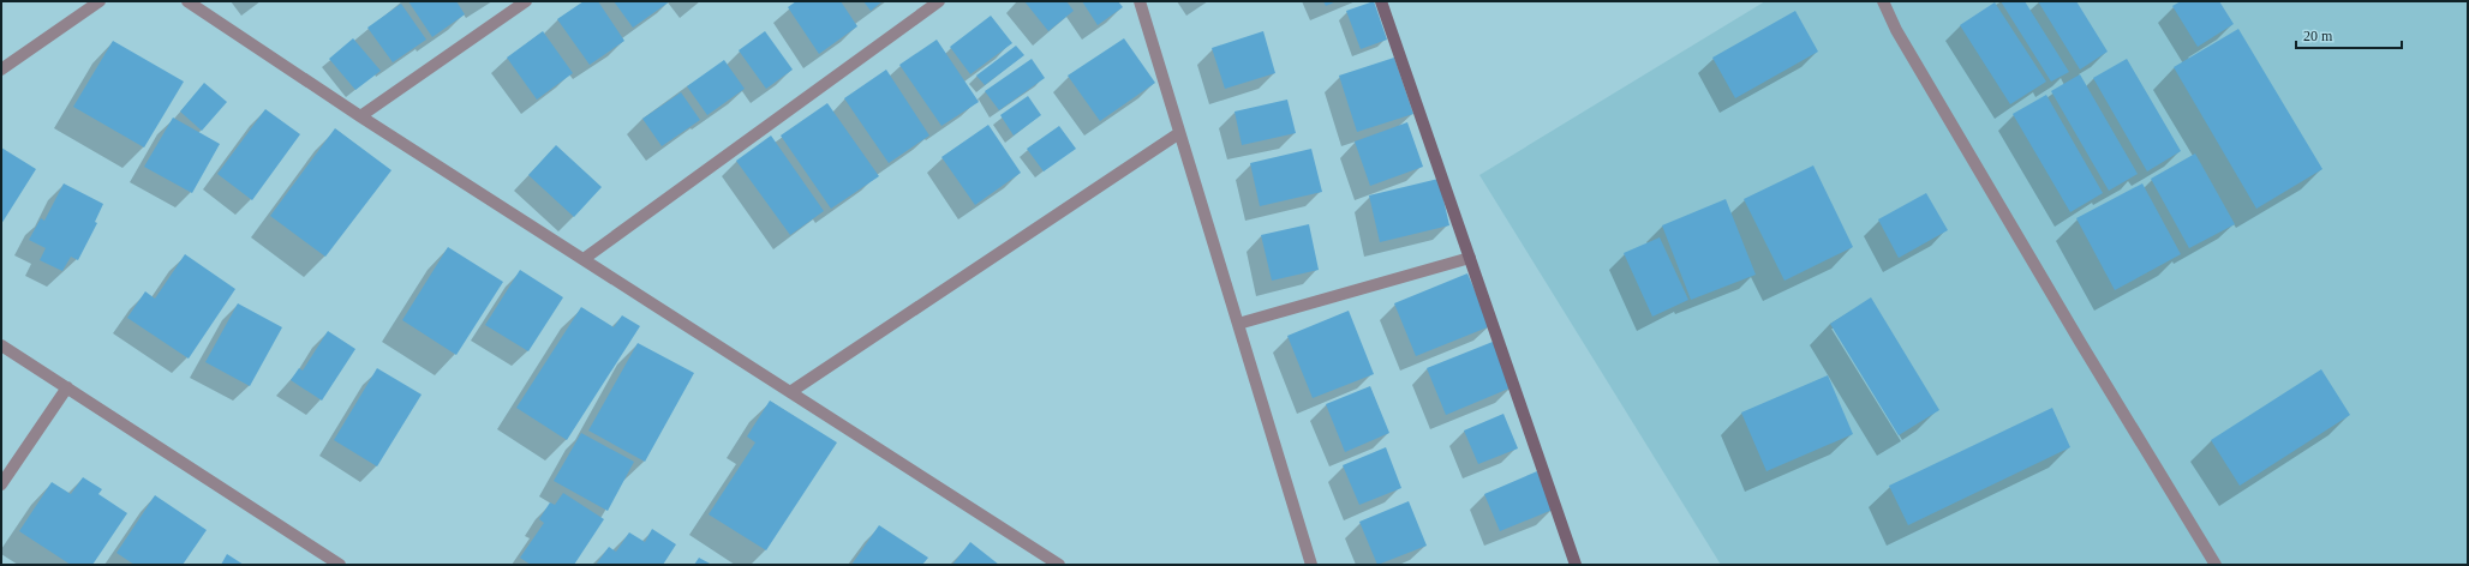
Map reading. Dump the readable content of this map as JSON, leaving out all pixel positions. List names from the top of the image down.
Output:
{
  "scale_bar": "20 m"
}
